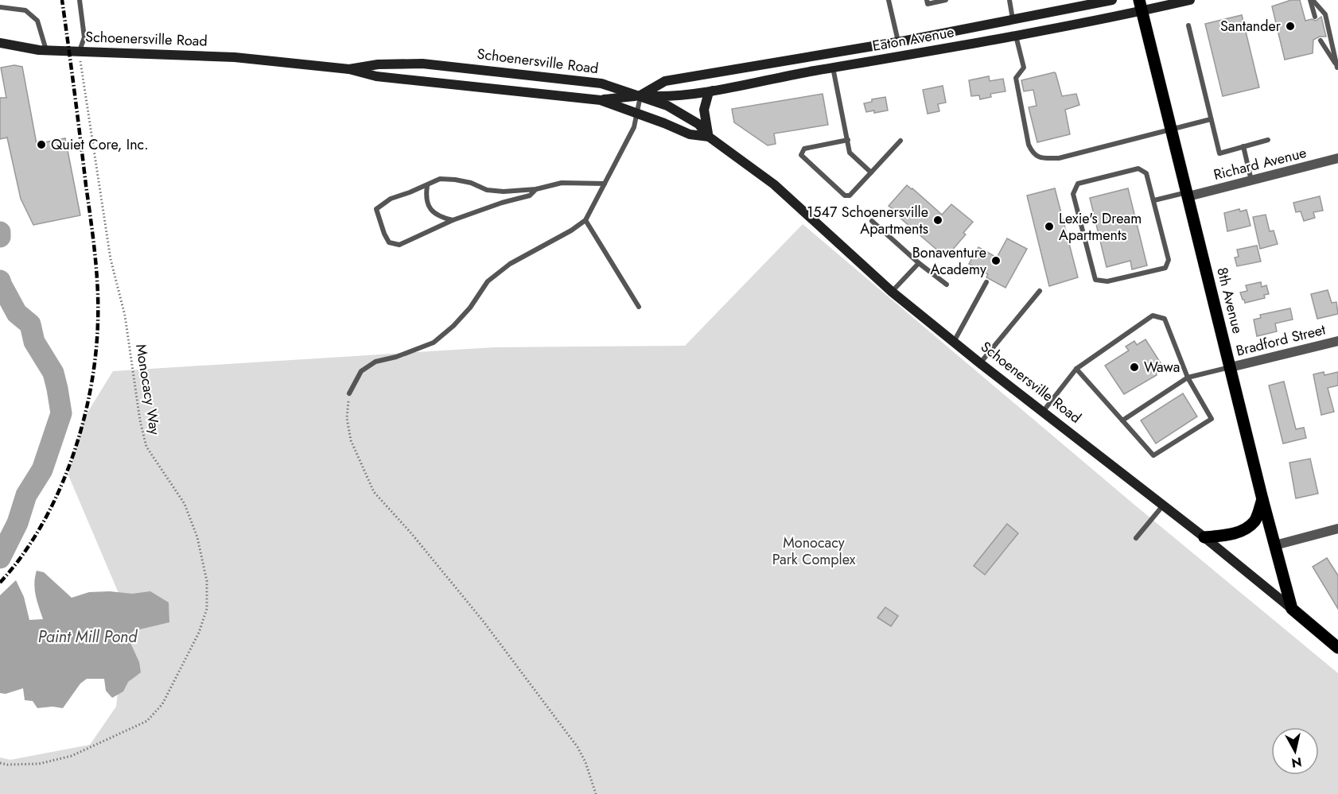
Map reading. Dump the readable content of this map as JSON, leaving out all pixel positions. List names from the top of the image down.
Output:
{
  "streets": {
    "main road": ["Schoenersville Road", "Eaton Avenue", "8th Avenue"],
    "street": ["Richard Avenue", "Bradford Street"],
    "path": ["Monocacy Way"]
  },
  "crossings": [
    ["Schoenersville Road", "Eaton Avenue"],
    ["Schoenersville Road", "8th Avenue"],
    ["Schoenersville Road", "Monocacy Way"],
    ["Eaton Avenue", "8th Avenue"],
    ["Richard Avenue", "8th Avenue"],
    ["8th Avenue", "Bradford Street"]
  ],
  "water": ["Paint Mill Pond"],
  "parks": ["Monocacy Park Complex"],
  "places": [
    "Santander",
    "Quiet Core, Inc.",
    "1547 Schoenersville Apartments",
    "Lexie's Dream Apartments",
    "Bonaventure Academy",
    "Wawa"
  ],
  "north": "bottom"
}
